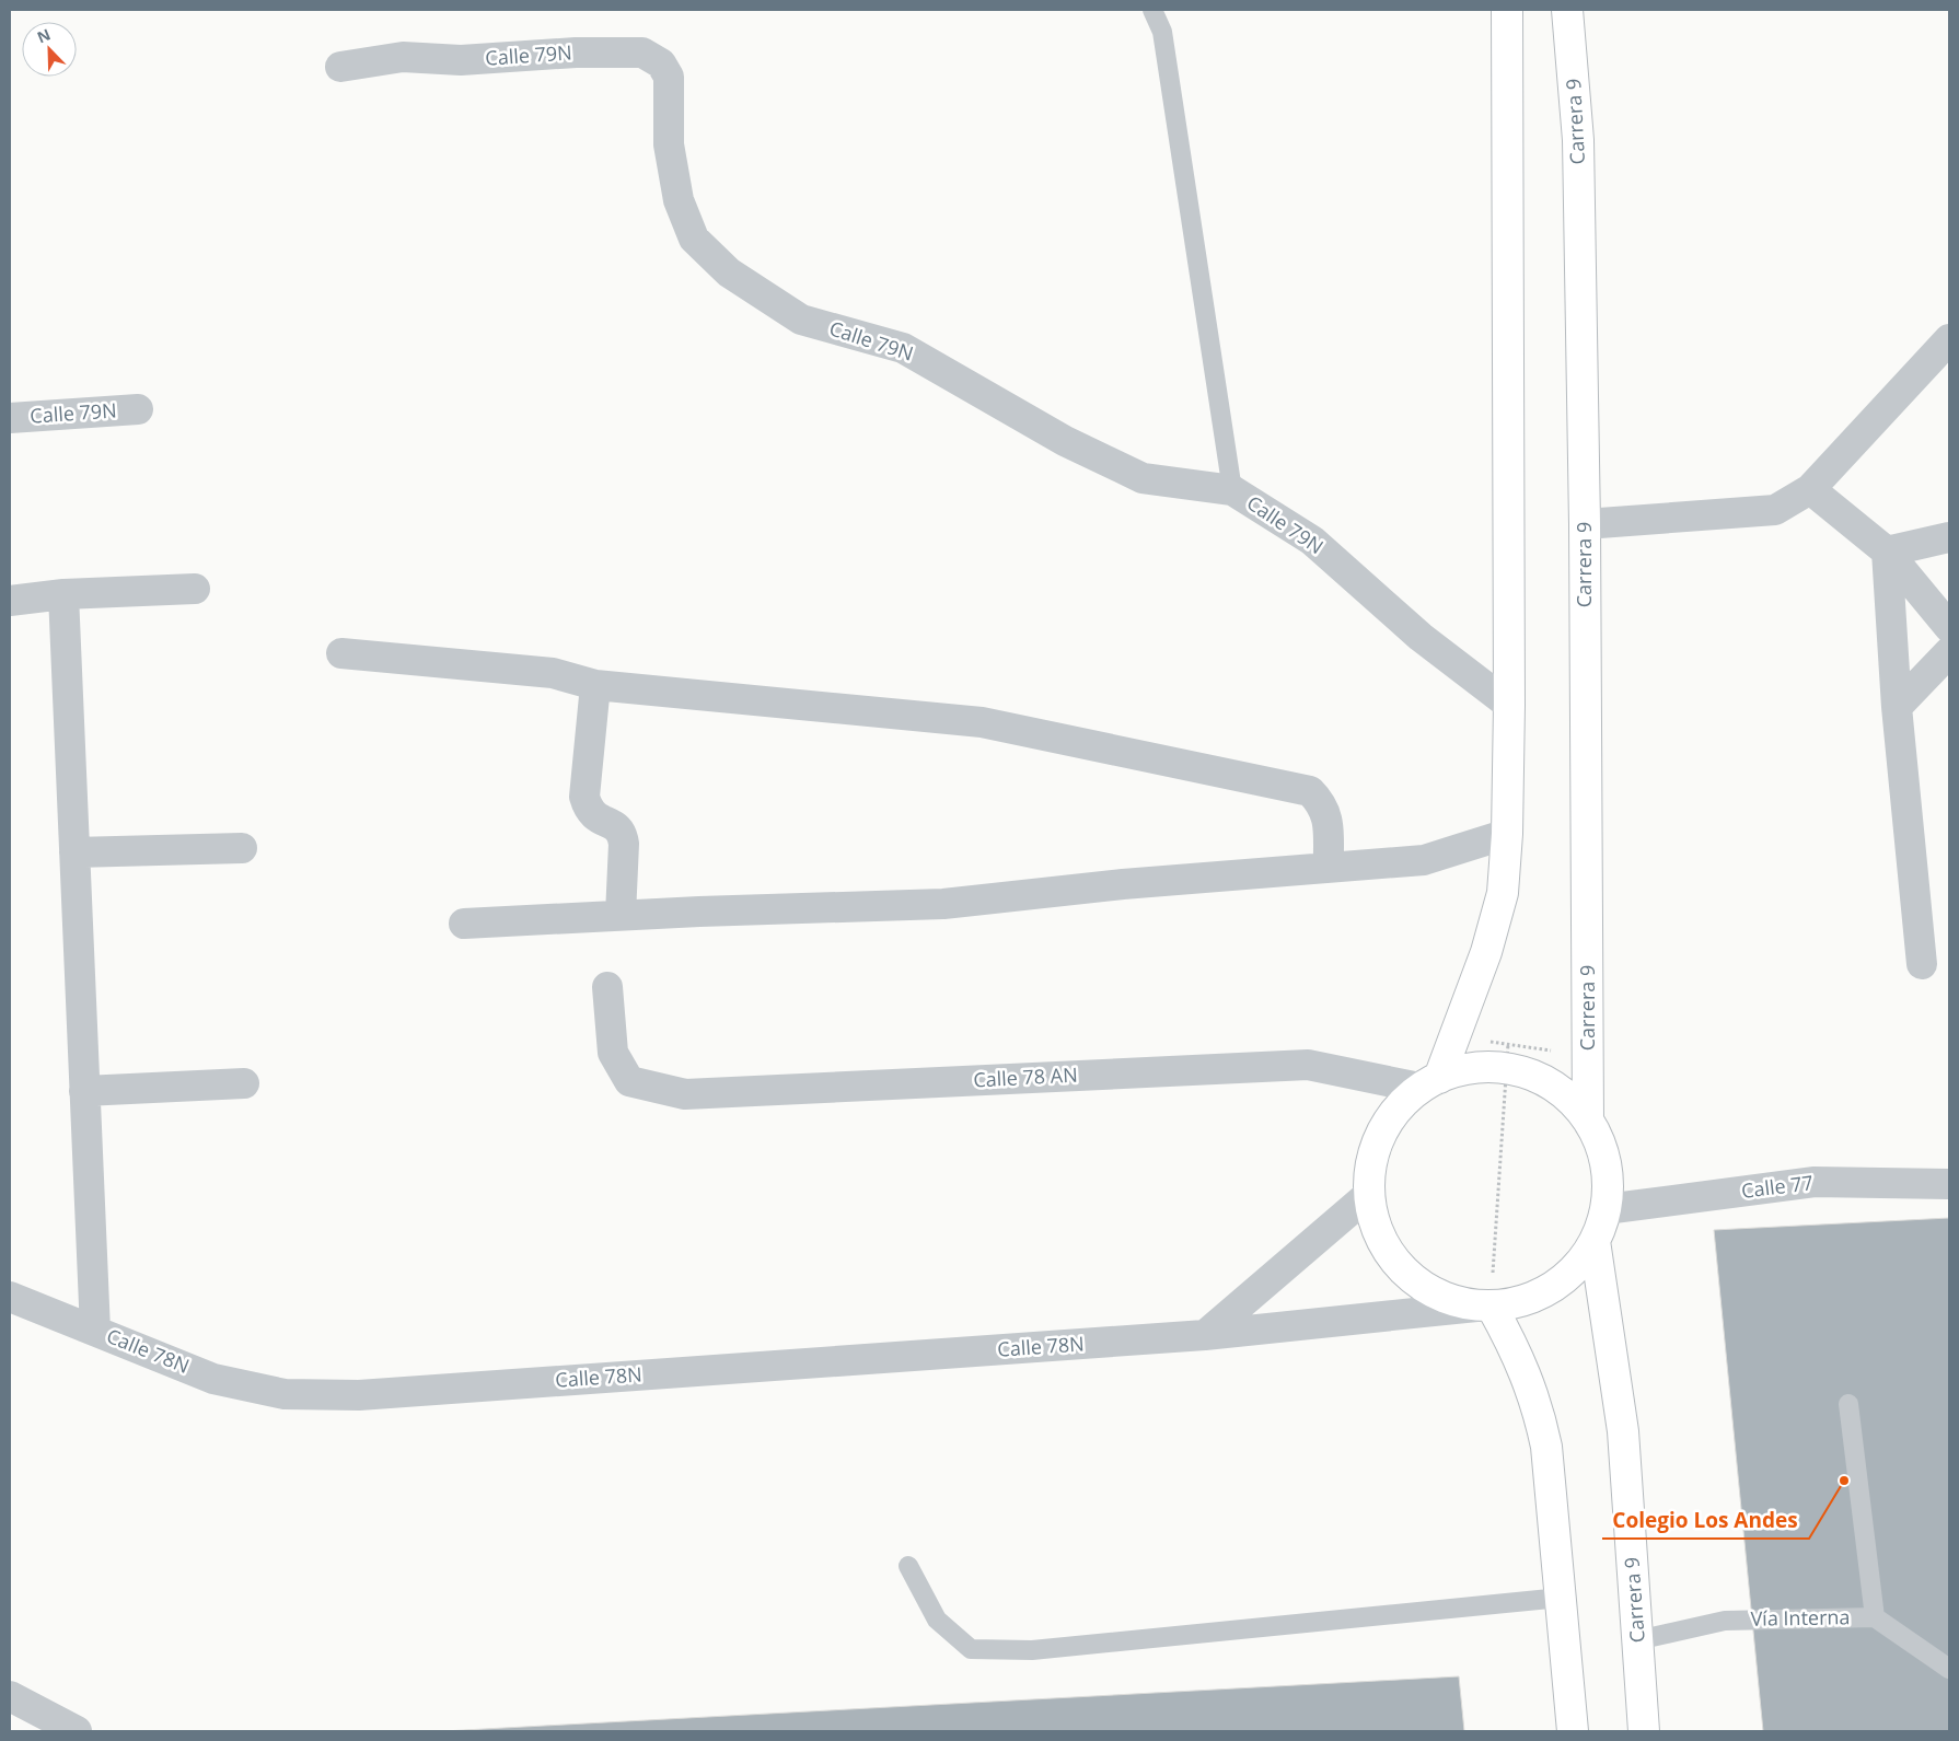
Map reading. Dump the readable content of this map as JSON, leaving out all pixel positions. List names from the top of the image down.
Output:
{
  "streets": {
    "main road": ["Carrera 9"],
    "street": [
      "Calle 79N",
      "Calle 78 AN",
      "Calle 77",
      "Calle 78N"
    ],
    "lane": ["Vía Interna"]
  },
  "crossings": [
    ["Carrera 9", "Vía Interna"]
  ],
  "places": ["Colegio Los Andes"],
  "north": "top left"
}
